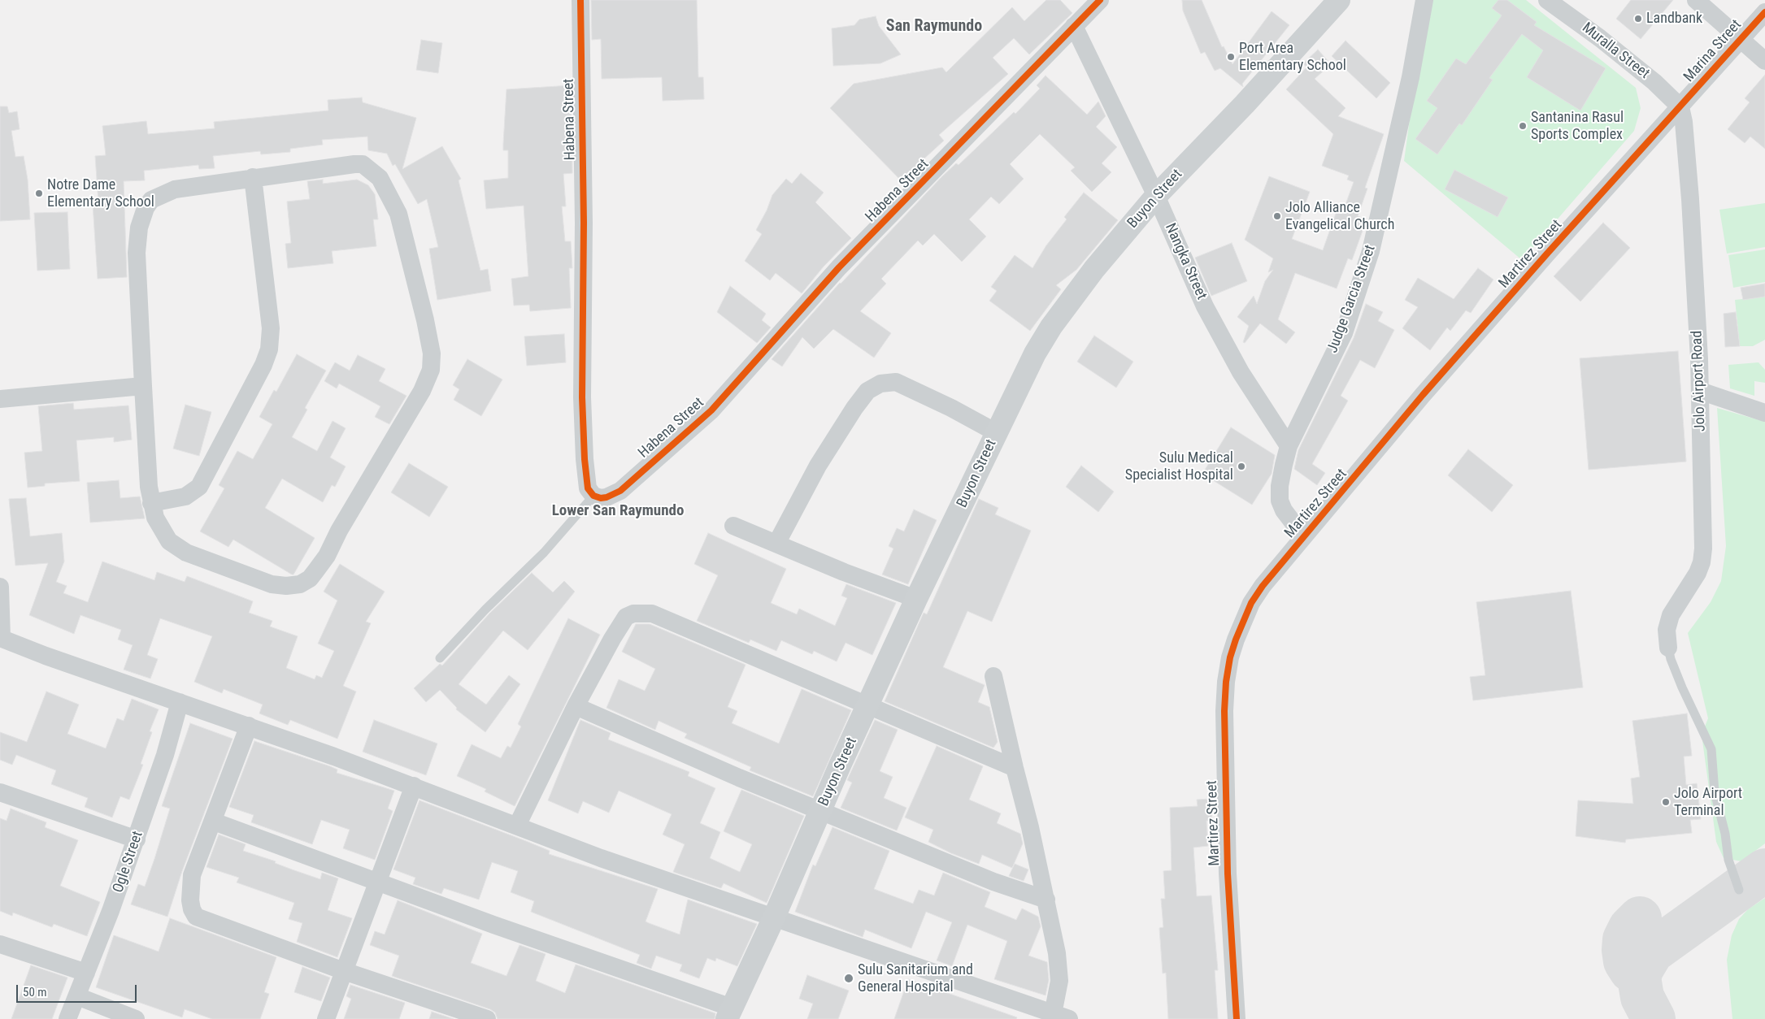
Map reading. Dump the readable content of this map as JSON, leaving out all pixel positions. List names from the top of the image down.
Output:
{
  "streets": {
    "main road": ["Buyon Street"],
    "street": [
      "Muralla Street",
      "Marina Street",
      "Habena Street",
      "Martirez Street",
      "Nangka Street",
      "Judge Garcia Street",
      "Jolo Airport Road",
      "Ogle Street"
    ]
  },
  "crossings": [
    ["Muralla Street", "Marina Street"],
    ["Muralla Street", "Martirez Street"],
    ["Muralla Street", "Jolo Airport Road"],
    ["Marina Street", "Martirez Street"],
    ["Marina Street", "Jolo Airport Road"],
    ["Habena Street", "Nangka Street"],
    ["Buyon Street", "Nangka Street"],
    ["Martirez Street", "Judge Garcia Street"],
    ["Martirez Street", "Jolo Airport Road"],
    ["Nangka Street", "Judge Garcia Street"]
  ],
  "districts": ["San Raymundo", "Lower San Raymundo"],
  "places": [
    "Landbank",
    "Port Area Elementary School",
    "Santanina Rasul Sports Complex",
    "Notre Dame Elementary School",
    "Jolo Alliance Evangelical Church",
    "Sulu Medical Specialist Hospital",
    "Jolo Airport Terminal",
    "Sulu Sanitarium and General Hospital"
  ],
  "scale_bar": "50 m"
}
